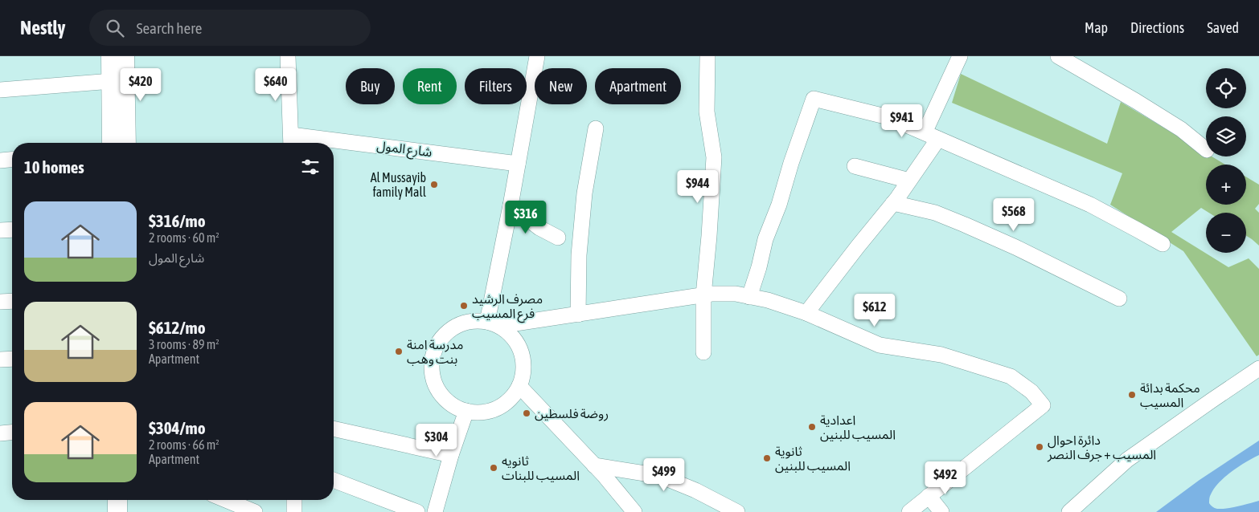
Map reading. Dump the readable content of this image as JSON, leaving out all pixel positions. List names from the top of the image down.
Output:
{
  "streets": {
    "street": ["شارع المول"]
  },
  "places": [
    "Al Mussayib family Mall",
    "مصرف الرشيد فرع المسيب",
    "مدرسة امنة بنت وهب",
    "محكمة بدائة المسيب",
    "روضة فلسطين",
    "اعدادية المسيب للبنين",
    "دائرة احوال المسيب + جرف النصر",
    "ثانوية المسيب للبنين",
    "ثانويه المسيب للبنات"
  ],
  "page": {
    "header": "Nestly",
    "search": "Search here",
    "nav": ["Map", "Directions", "Saved"],
    "map_buttons": ["+", "−"],
    "price": [
      "$420",
      "$640",
      "$941",
      "$944",
      "$568",
      "$316",
      "$612",
      "$304",
      "$499",
      "$492"
    ],
    "chip": [
      "Buy",
      "Rent",
      "Filters",
      "New",
      "Apartment"
    ],
    "heading": "10 homes",
    "list": [
      {
        "name": "$316/mo",
        "note": "2 rooms · 60 m² · شارع المول"
      },
      {
        "name": "$612/mo",
        "note": "3 rooms · 89 m² · Apartment"
      },
      {
        "name": "$304/mo",
        "note": "2 rooms · 66 m² · Apartment"
      }
    ]
  }
}
